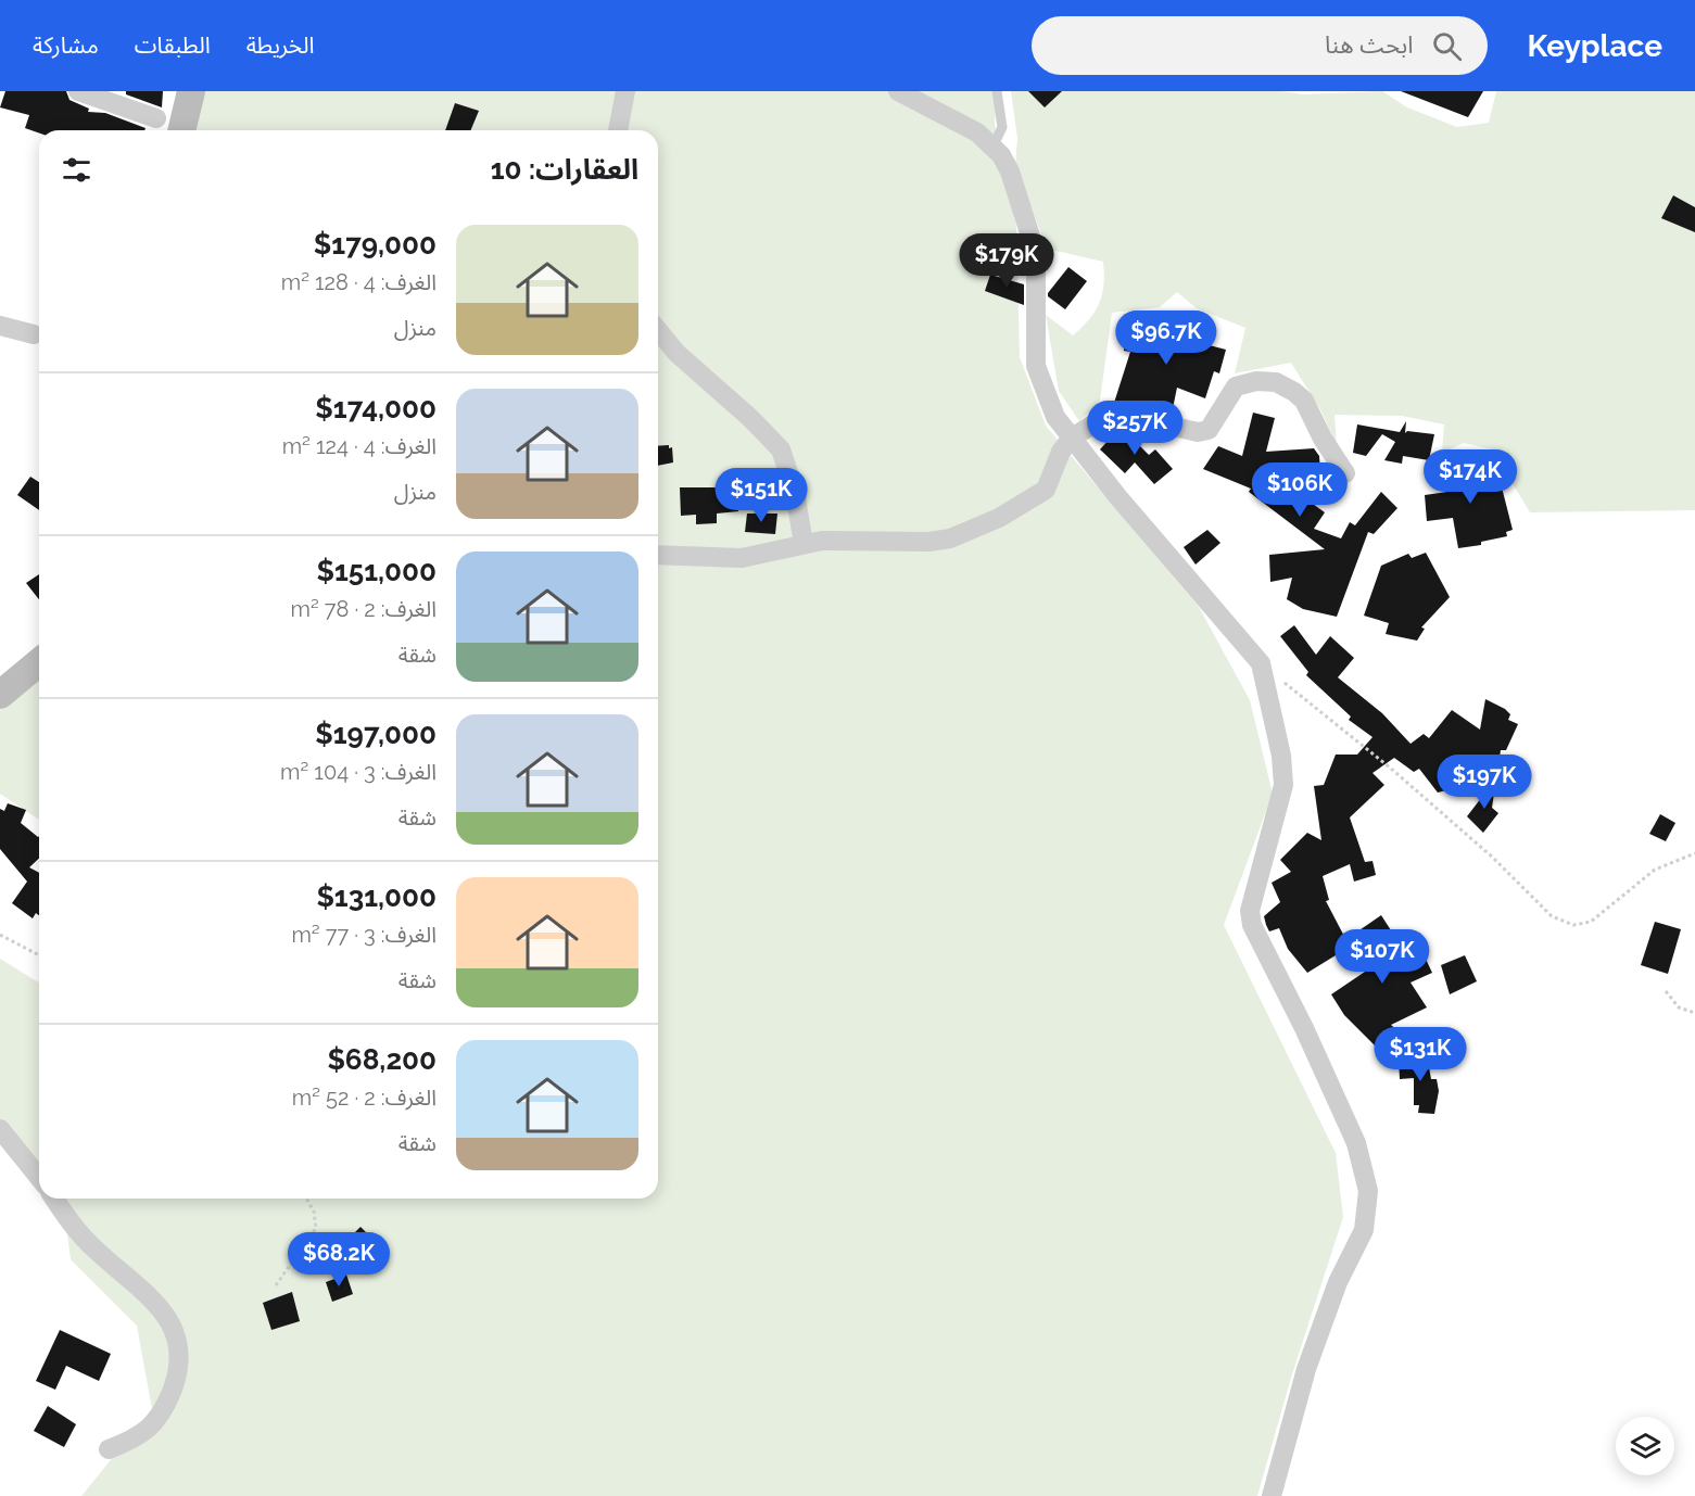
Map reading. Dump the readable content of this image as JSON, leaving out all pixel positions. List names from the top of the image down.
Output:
{
  "page": {
    "header": "Keyplace",
    "search": "ابحث هنا",
    "nav": ["الخريطة", "الطبقات", "مشاركة"],
    "heading": "العقارات: 10",
    "list": [
      {
        "name": "$179,000",
        "note": "الغرف: 4 · 128 m² · منزل"
      },
      {
        "name": "$174,000",
        "note": "الغرف: 4 · 124 m² · منزل"
      },
      {
        "name": "$151,000",
        "note": "الغرف: 2 · 78 m² · شقة"
      },
      {
        "name": "$197,000",
        "note": "الغرف: 3 · 104 m² · شقة"
      },
      {
        "name": "$131,000",
        "note": "الغرف: 3 · 77 m² · شقة"
      },
      {
        "name": "$68,200",
        "note": "الغرف: 2 · 52 m² · شقة"
      }
    ],
    "price": [
      "$179K",
      "$96.7K",
      "$257K",
      "$174K",
      "$106K",
      "$151K",
      "$197K",
      "$107K",
      "$131K",
      "$68.2K"
    ]
  }
}
